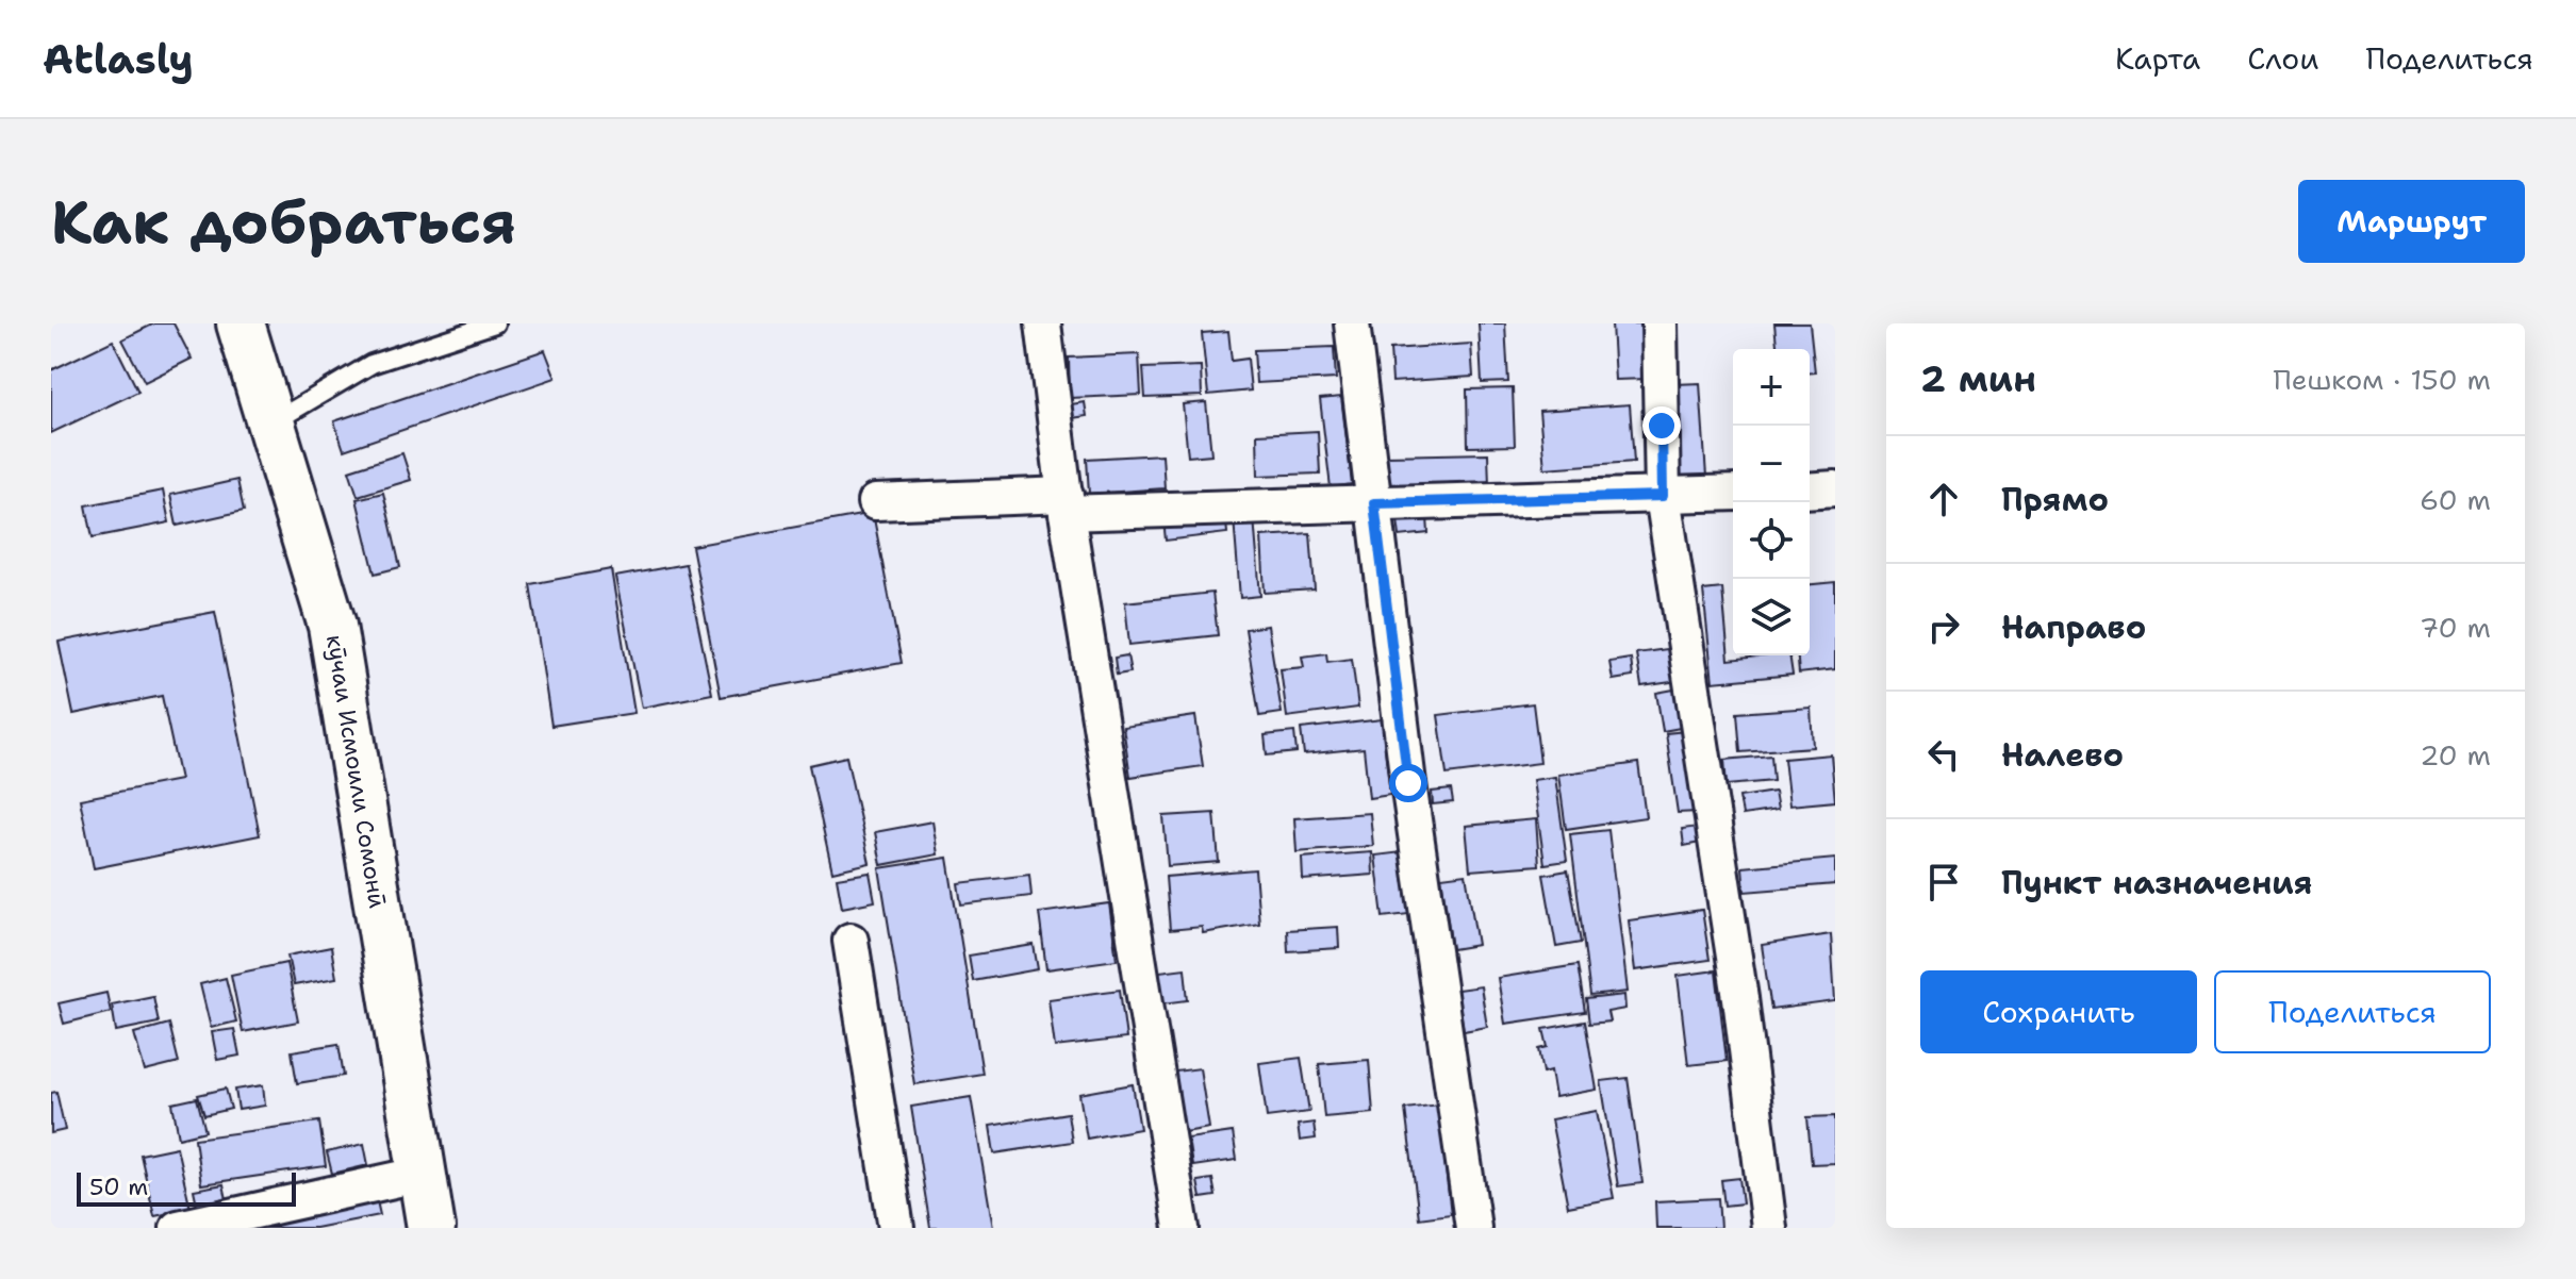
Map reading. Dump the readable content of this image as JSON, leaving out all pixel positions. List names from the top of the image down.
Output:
{
  "streets": {
    "main road": ["кӯчаи Исмоили Сомонӣ"]
  },
  "scale_bar": "50 m",
  "page": {
    "header": "Atlasly",
    "nav": ["Карта", "Слои", "Поделиться"],
    "buttons": [
      "Маршрут",
      ["Сохранить", "Поделиться"]
    ],
    "title": "Как добраться",
    "heading": ["2 мин", "Пешком · 150 m"],
    "map_buttons": ["+", "−"],
    "list": [
      ["Прямо", "60 m"],
      ["Направо", "70 m"],
      ["Налево", "20 m"],
      "Пункт назначения"
    ],
    "scale": "50 m"
  }
}
